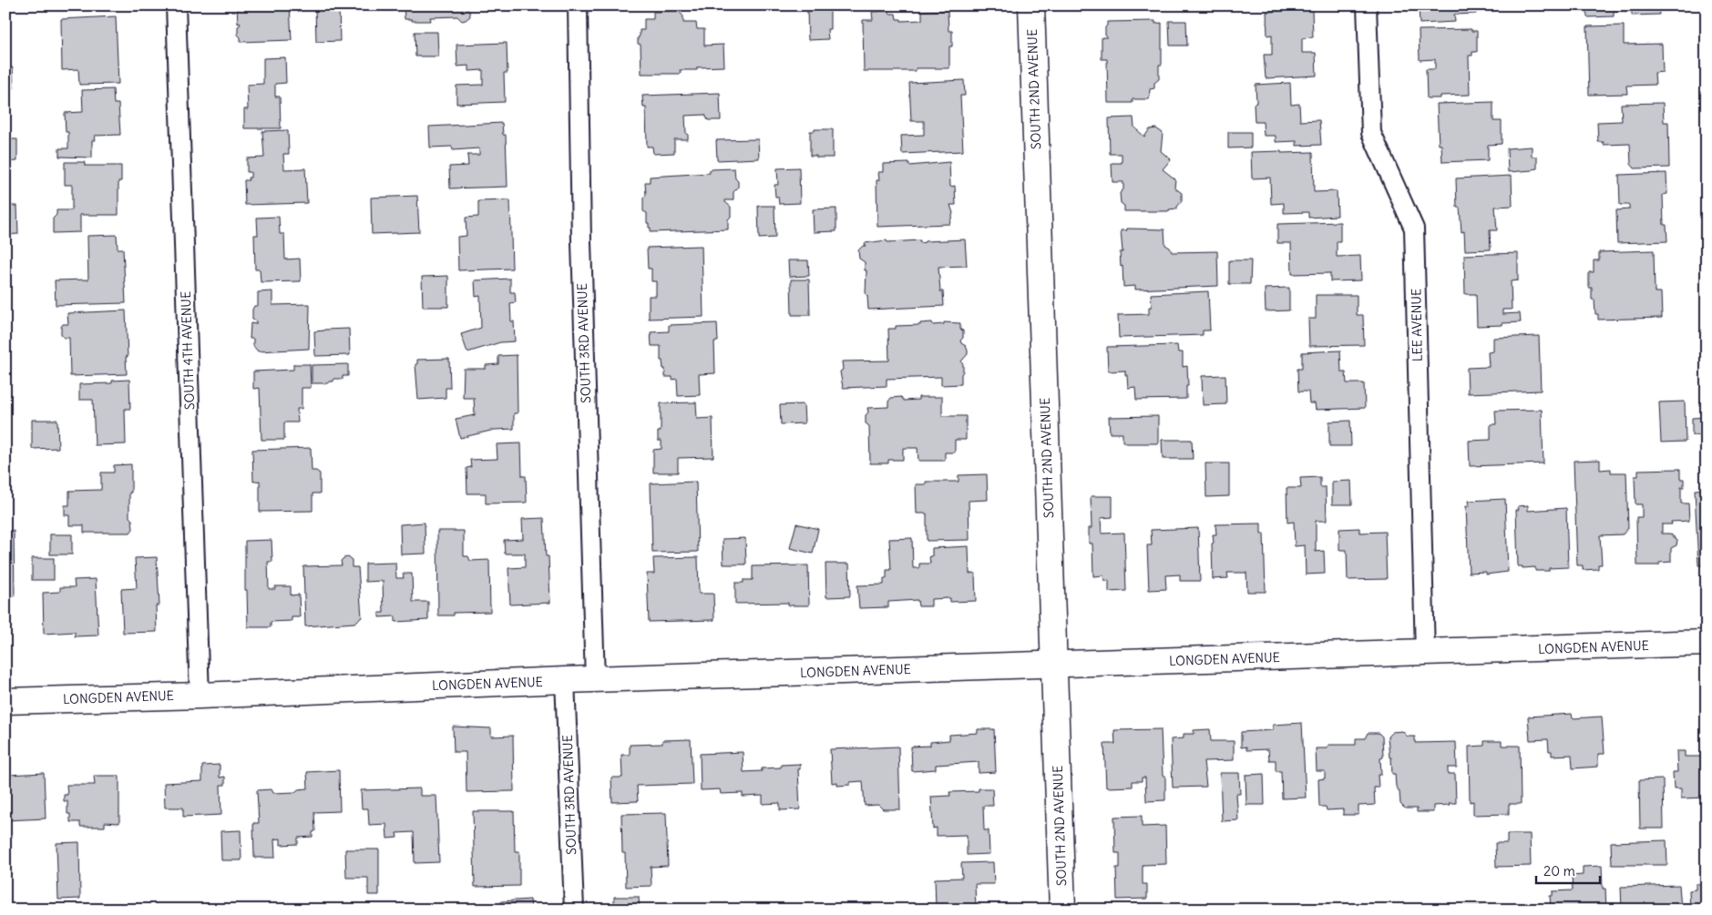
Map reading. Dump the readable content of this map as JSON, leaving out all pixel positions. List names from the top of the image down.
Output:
{
  "streets": {
    "street": [
      "SOUTH 2ND AVENUE",
      "LEE AVENUE",
      "SOUTH 3RD AVENUE",
      "SOUTH 4TH AVENUE",
      "LONGDEN AVENUE"
    ]
  },
  "crossings": [
    ["SOUTH 2ND AVENUE", "LONGDEN AVENUE"],
    ["LEE AVENUE", "LONGDEN AVENUE"],
    ["SOUTH 3RD AVENUE", "LONGDEN AVENUE"],
    ["SOUTH 4TH AVENUE", "LONGDEN AVENUE"]
  ],
  "scale_bar": "20 m"
}
